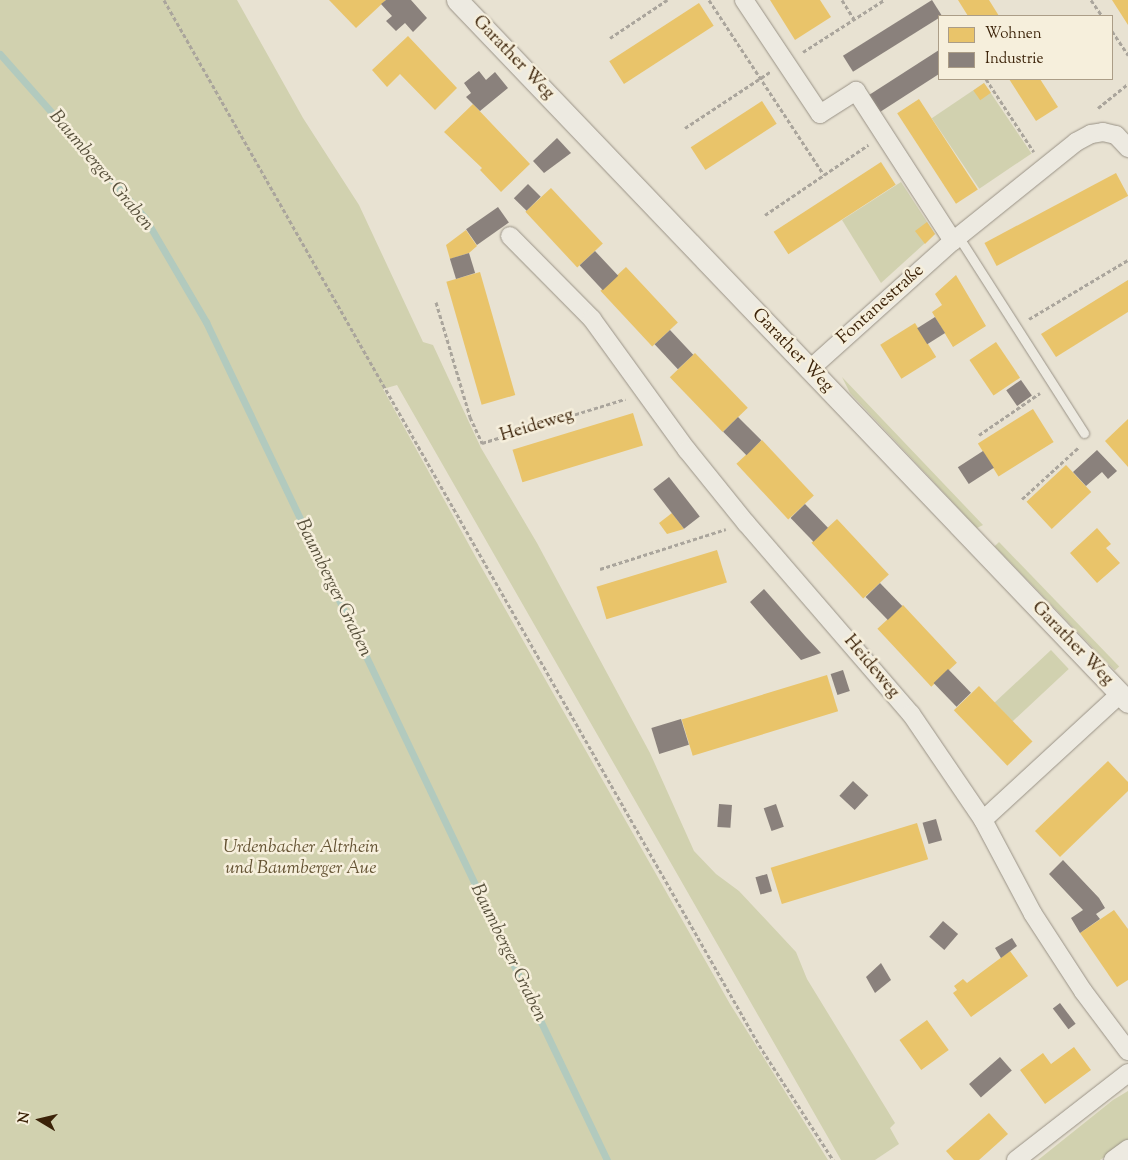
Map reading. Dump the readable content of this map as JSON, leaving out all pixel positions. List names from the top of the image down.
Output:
{
  "streets": {
    "street": ["Garather Weg", "Fontanestraße", "Heideweg"]
  },
  "crossings": [
    ["Garather Weg", "Fontanestraße"]
  ],
  "water": ["Baumberger Graben"],
  "parks": ["Urdenbacher Altrhein und Baumberger Aue"],
  "legend": ["Wohnen", "Industrie"],
  "north": "left"
}
